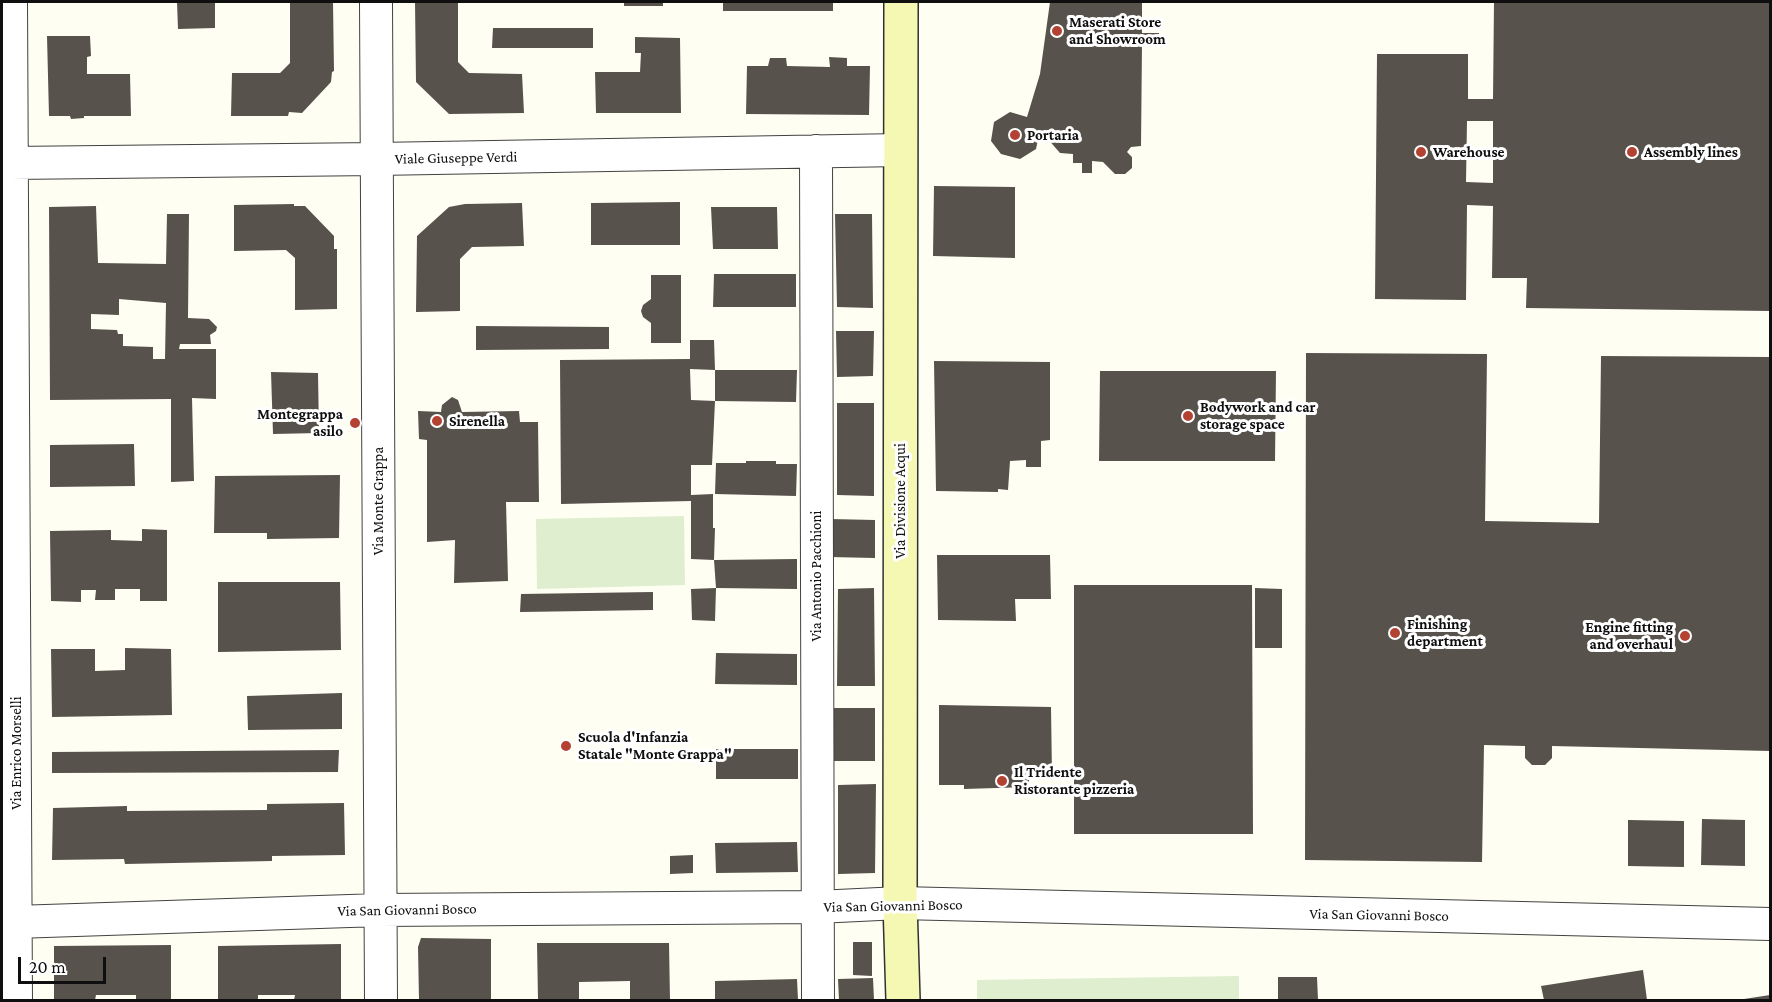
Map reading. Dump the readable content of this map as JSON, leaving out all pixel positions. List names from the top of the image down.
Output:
{
  "streets": {
    "main road": ["Via Divisione Acqui"],
    "street": [
      "Viale Giuseppe Verdi",
      "Via Monte Grappa",
      "Via Antonio Pacchioni",
      "Via Enrico Morselli",
      "Via San Giovanni Bosco"
    ]
  },
  "crossings": [
    ["Viale Giuseppe Verdi", "Via Monte Grappa"],
    ["Viale Giuseppe Verdi", "Via Divisione Acqui"],
    ["Viale Giuseppe Verdi", "Via Antonio Pacchioni"],
    ["Viale Giuseppe Verdi", "Via Enrico Morselli"],
    ["Via Monte Grappa", "Via San Giovanni Bosco"],
    ["Via Divisione Acqui", "Via San Giovanni Bosco"],
    ["Via Antonio Pacchioni", "Via San Giovanni Bosco"],
    ["Via Enrico Morselli", "Via San Giovanni Bosco"]
  ],
  "places": [
    "Maserati Store and Showroom",
    "Portaria",
    "Warehouse",
    "Assembly lines",
    "Bodywork and car storage space",
    "Sirenella",
    "Montegrappa asilo",
    "Finishing department",
    "Engine fitting and overhaul",
    "Scuola d'Infanzia Statale \"Monte Grappa\"",
    "Il Tridente Ristorante pizzeria"
  ],
  "scale_bar": "20 m"
}
